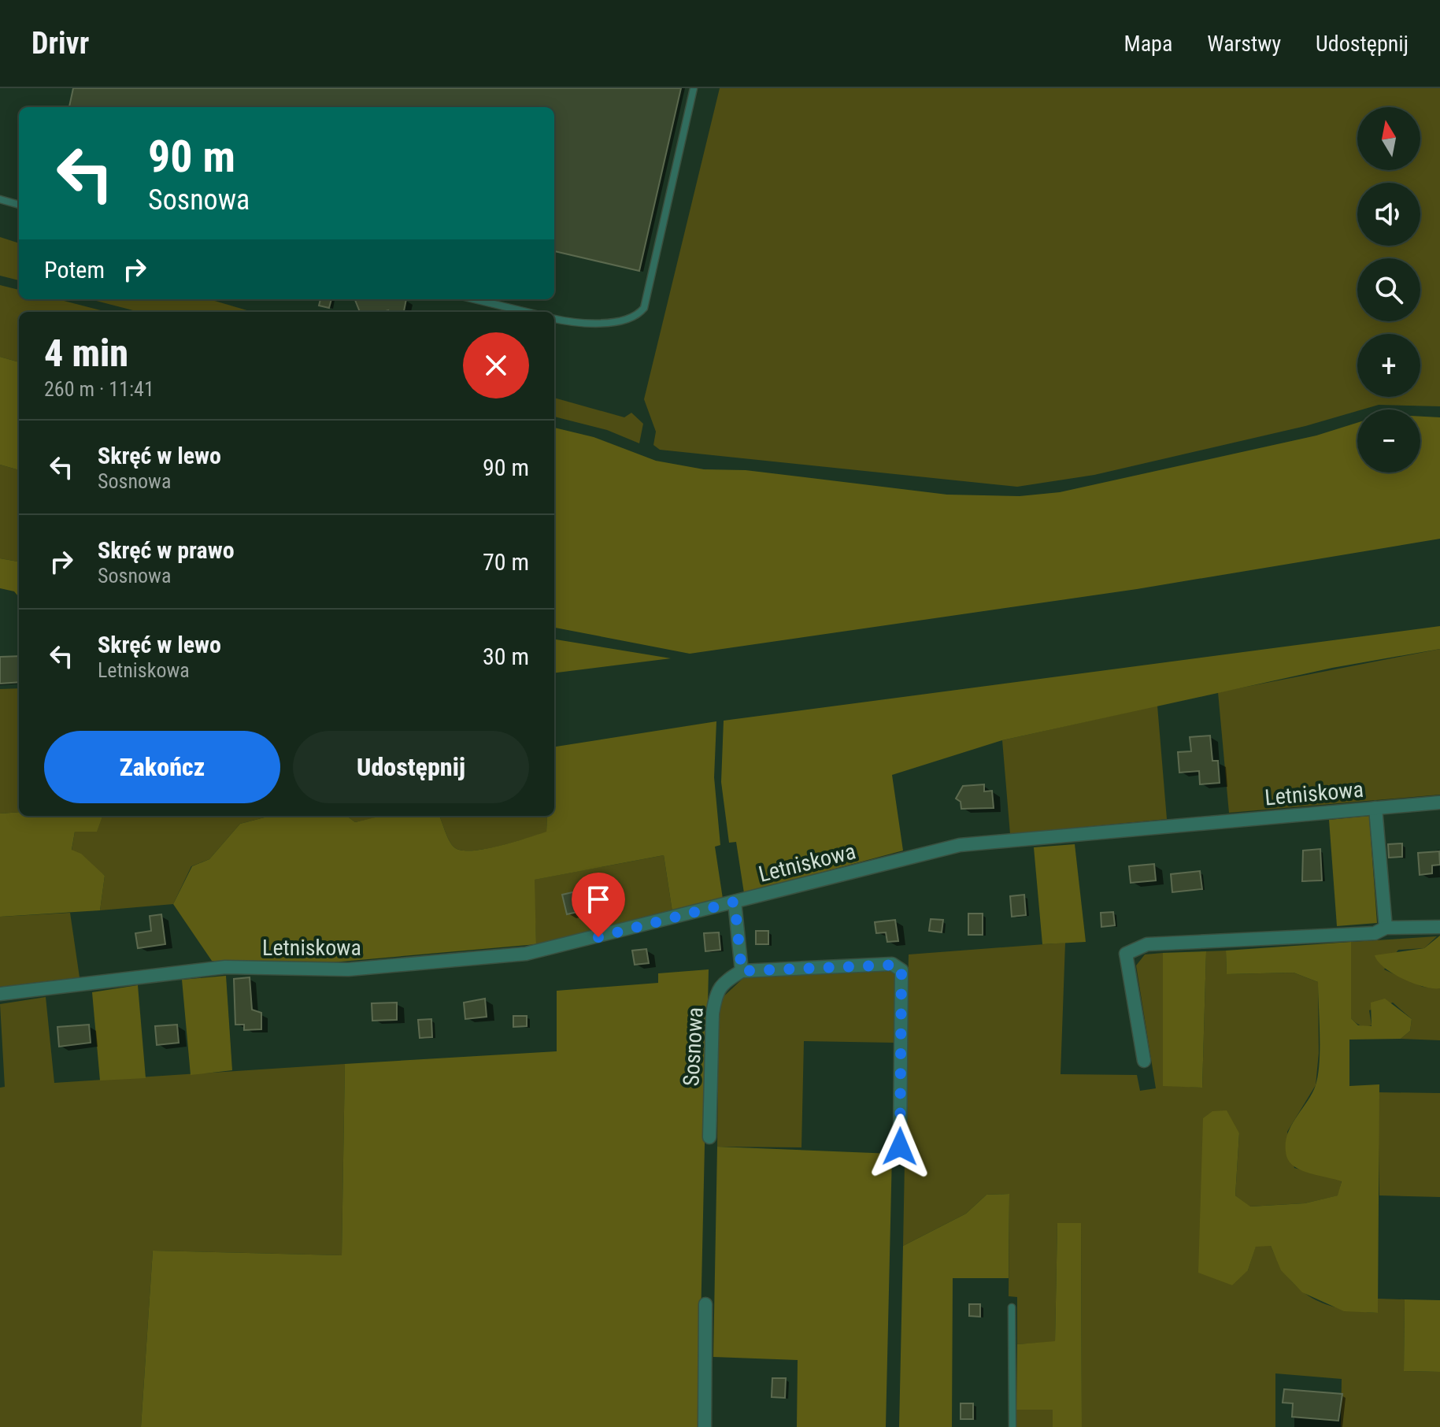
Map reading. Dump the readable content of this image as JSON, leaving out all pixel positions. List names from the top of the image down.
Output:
{
  "streets": {
    "street": ["Letniskowa", "Sosnowa"]
  },
  "north": "top",
  "page": {
    "header": "Drivr",
    "nav": ["Mapa", "Warstwy", "Udostępnij"],
    "map_buttons": ["+", "−"],
    "turn": ["90 m", "Sosnowa"],
    "then": "Potem",
    "heading": ["4 min", "260 m · 11:41"],
    "list": [
      {
        "name": "Skręć w lewo",
        "note": "Sosnowa",
        "value": "90 m"
      },
      {
        "name": "Skręć w prawo",
        "note": "Sosnowa",
        "value": "70 m"
      },
      {
        "name": "Skręć w lewo",
        "note": "Letniskowa",
        "value": "30 m"
      }
    ],
    "buttons": ["Zakończ", "Udostępnij"]
  }
}
